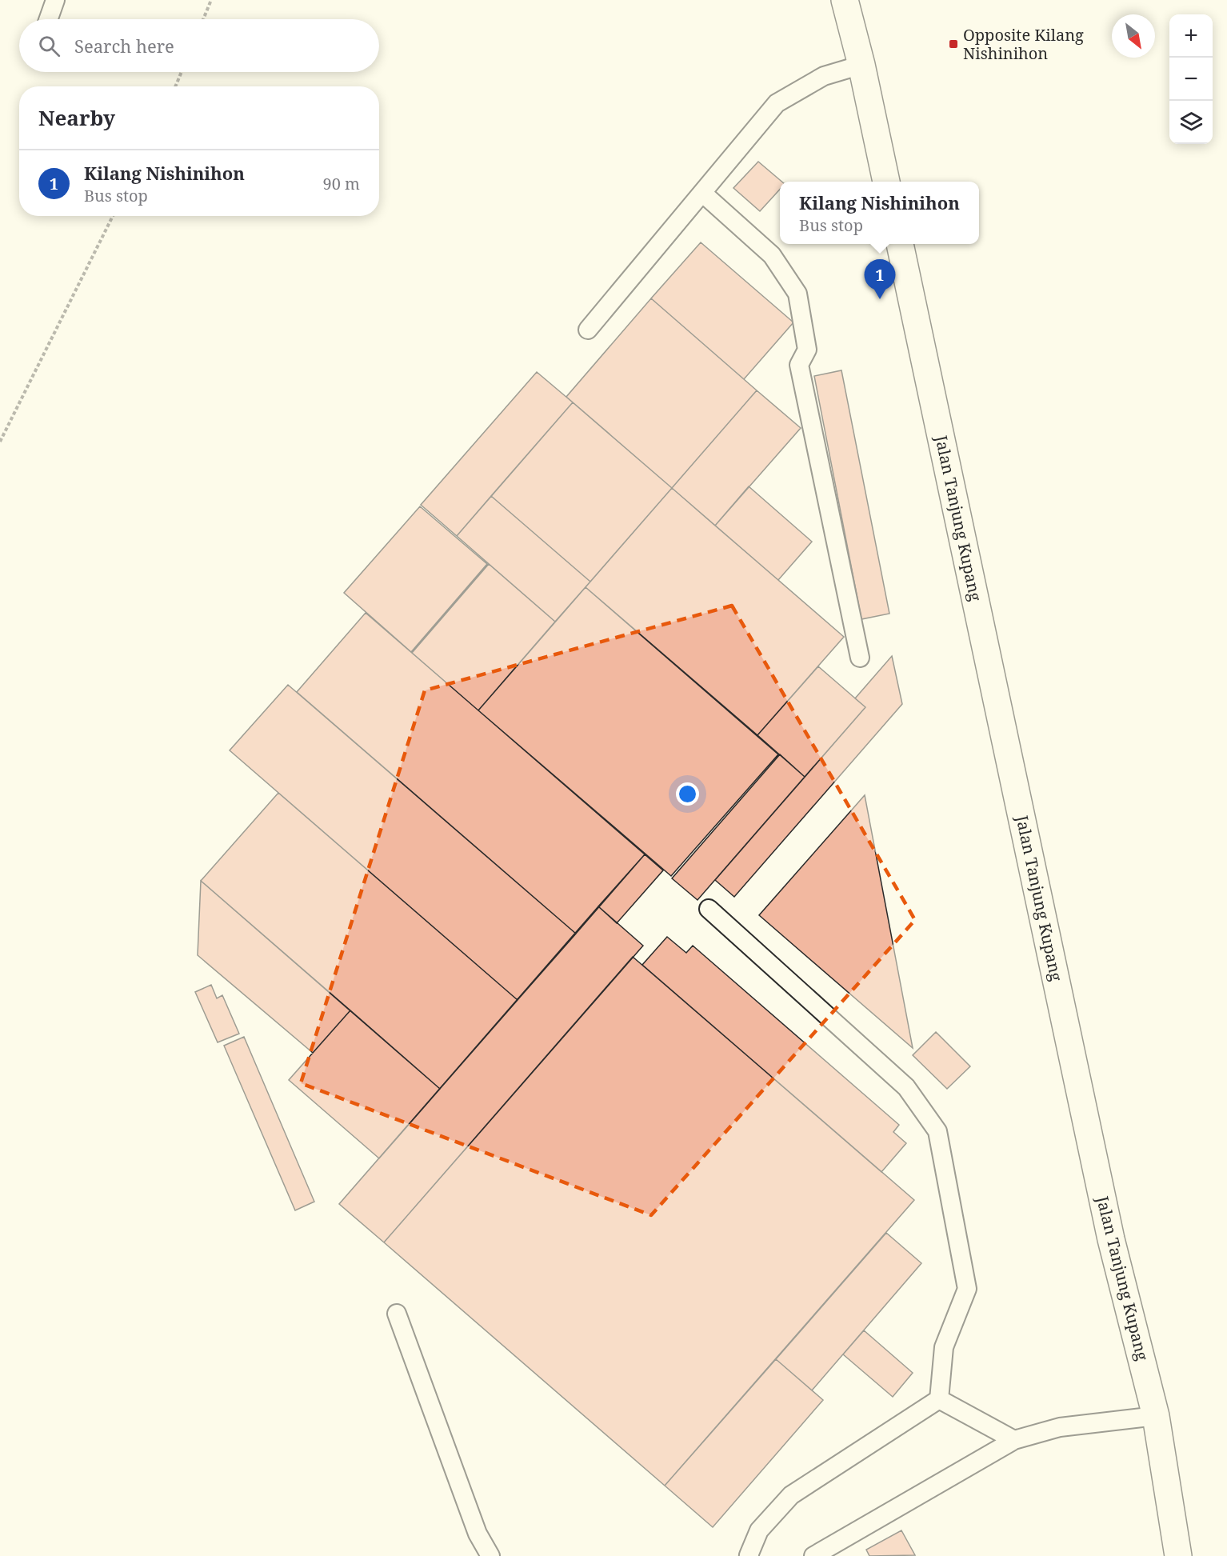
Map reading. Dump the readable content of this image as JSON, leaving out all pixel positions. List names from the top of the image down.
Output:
{
  "streets": {
    "main road": ["Jalan Tanjung Kupang"]
  },
  "places": {
    "transit": ["Opposite Kilang Nishinihon"]
  },
  "north": "bottom right",
  "page": {
    "map_buttons": ["+", "−"],
    "search": "Search here",
    "heading": "Nearby",
    "list": [
      {
        "mark": "1",
        "name": "Kilang Nishinihon",
        "note": "Bus stop",
        "value": "90 m"
      }
    ],
    "popup": ["Kilang Nishinihon", "Bus stop"],
    "pins": "1"
  }
}
